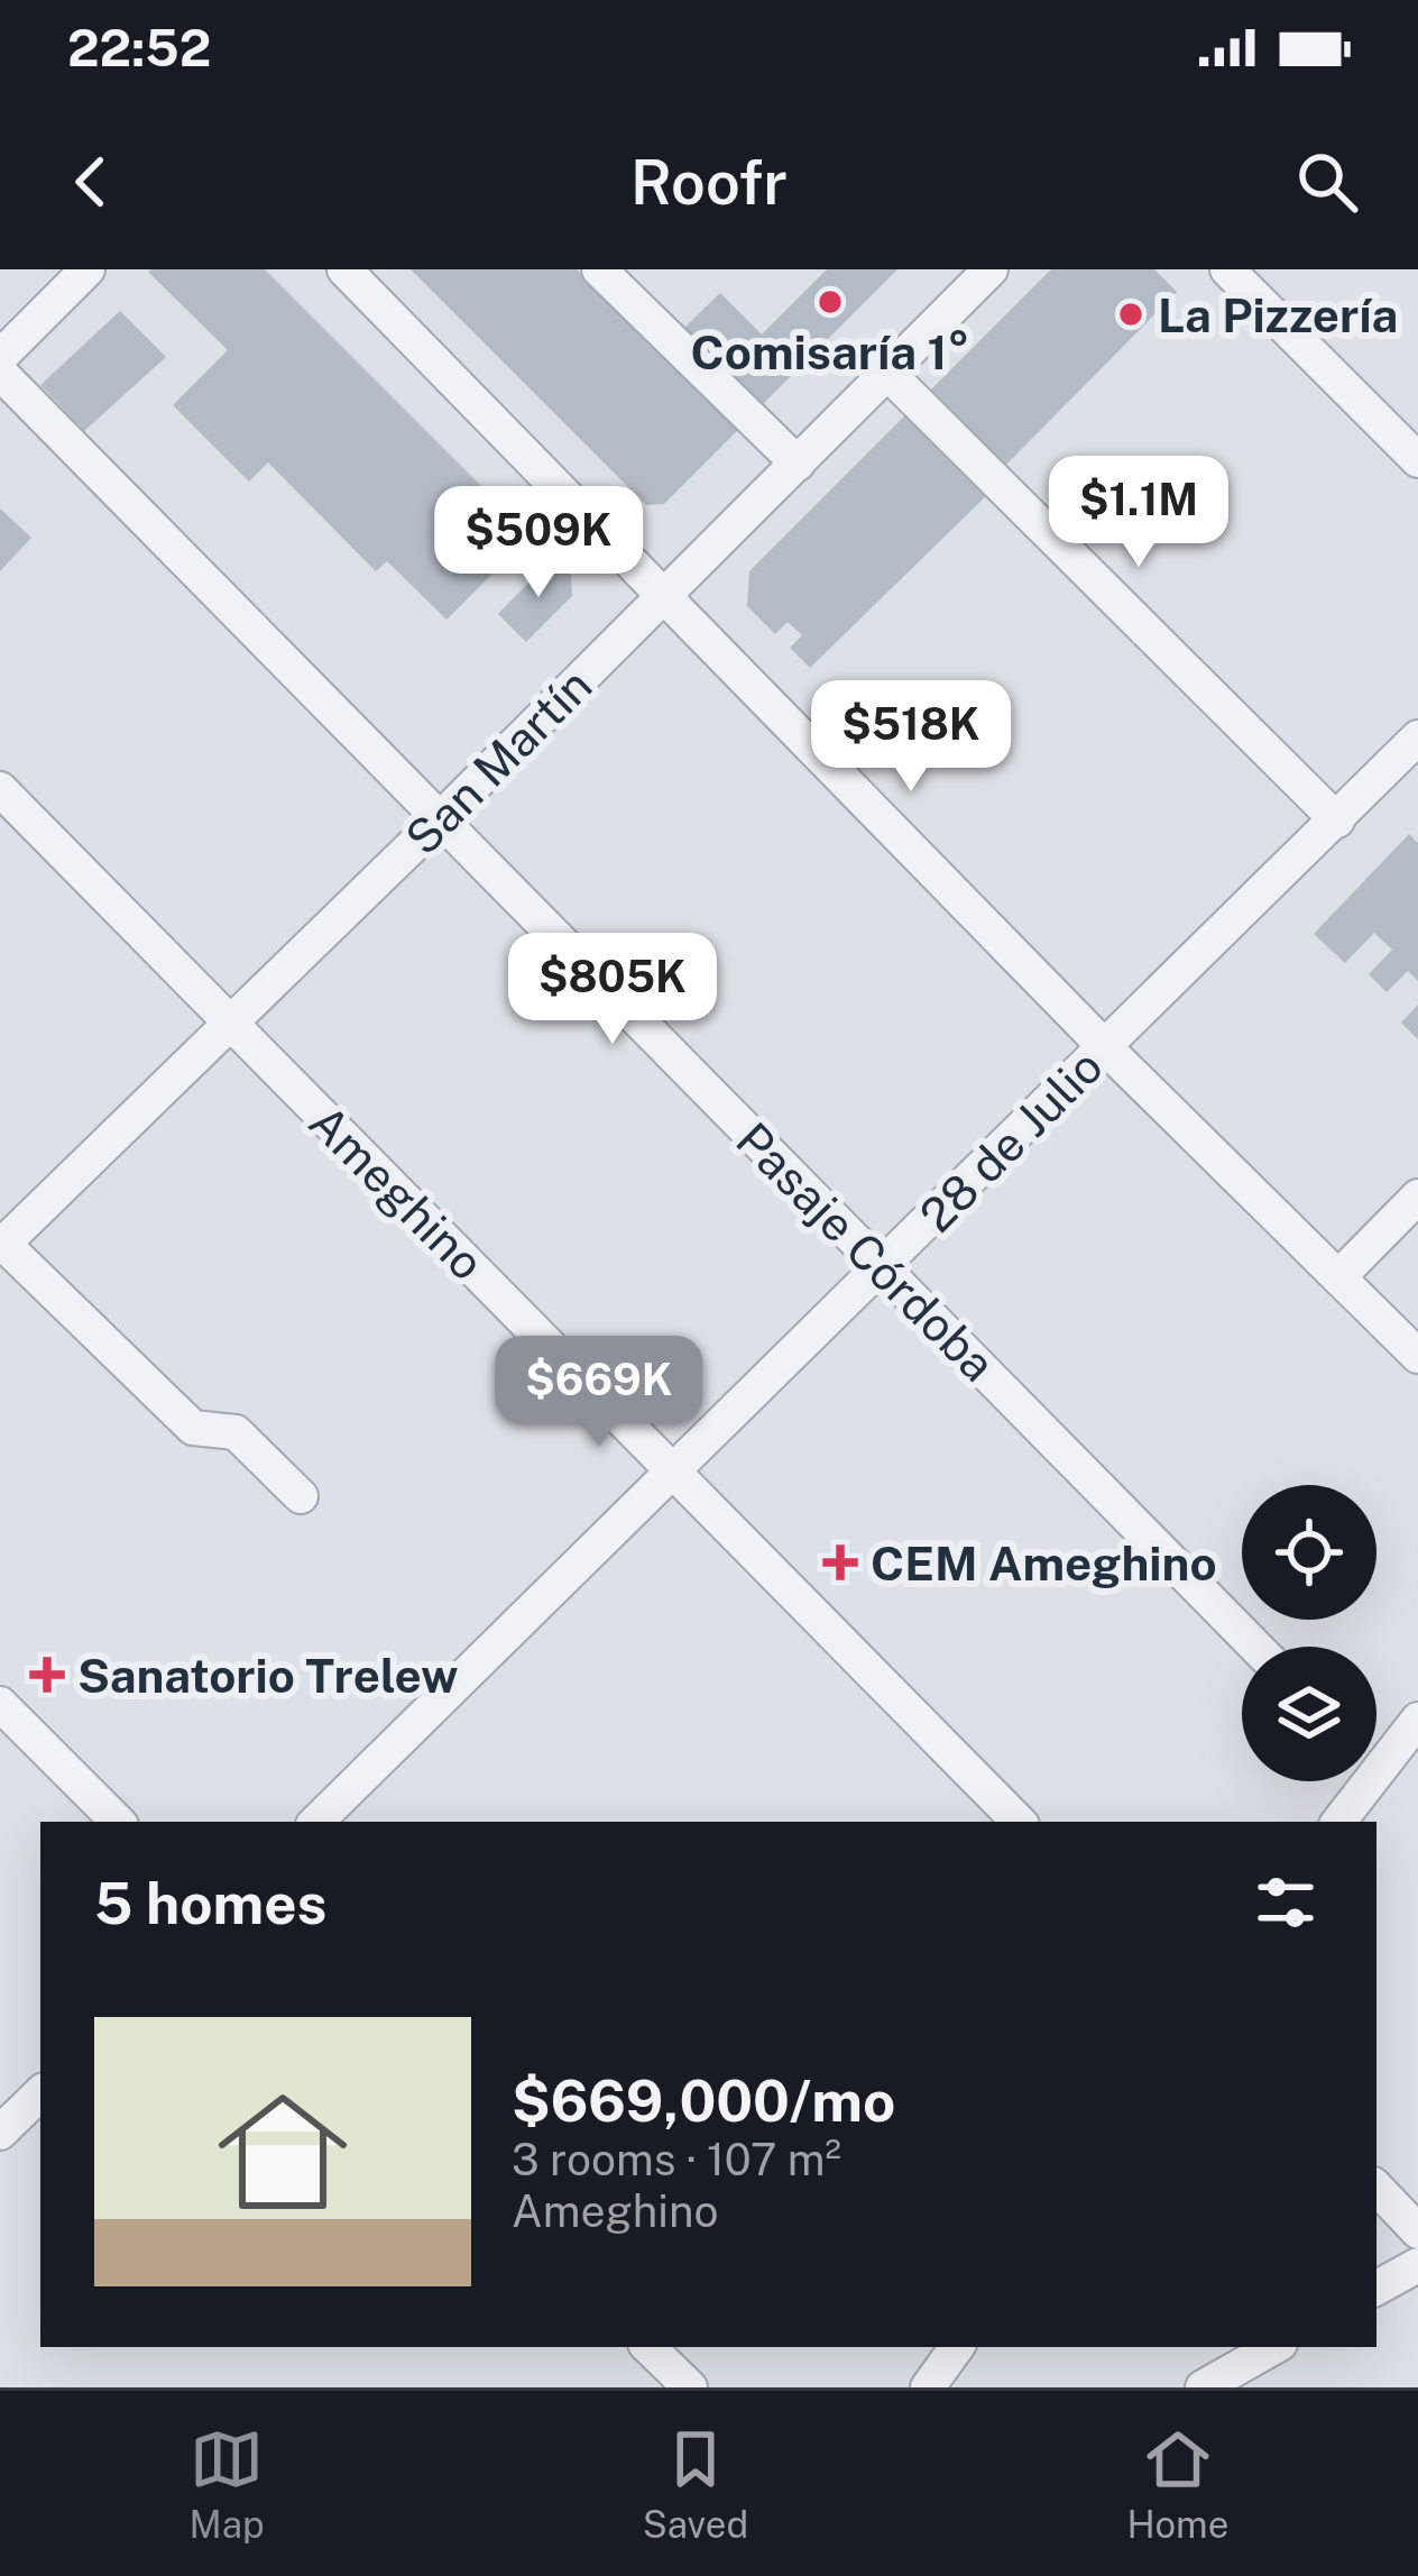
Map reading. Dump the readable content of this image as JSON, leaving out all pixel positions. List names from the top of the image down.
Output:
{
  "streets": {
    "street": [
      "San Martín",
      "28 de Julio",
      "Ameghino",
      "Pasaje Córdoba"
    ]
  },
  "crossings": [
    ["San Martín", "Ameghino"],
    ["San Martín", "Pasaje Córdoba"],
    ["28 de Julio", "Ameghino"],
    ["28 de Julio", "Pasaje Córdoba"]
  ],
  "places": {
    "other": ["Comisaría 1°", "La Pizzería"],
    "health": ["CEM Ameghino", "Sanatorio Trelew"]
  },
  "page": {
    "status": "22:52",
    "header": "Roofr",
    "price": [
      "$1.1M",
      "$509K",
      "$518K",
      "$805K",
      "$669K"
    ],
    "heading": "5 homes",
    "list": [
      {
        "name": "$669,000/mo",
        "note": "3 rooms · 107 m² · Ameghino"
      }
    ],
    "tabs": ["Map", "Saved", "Home"]
  }
}
